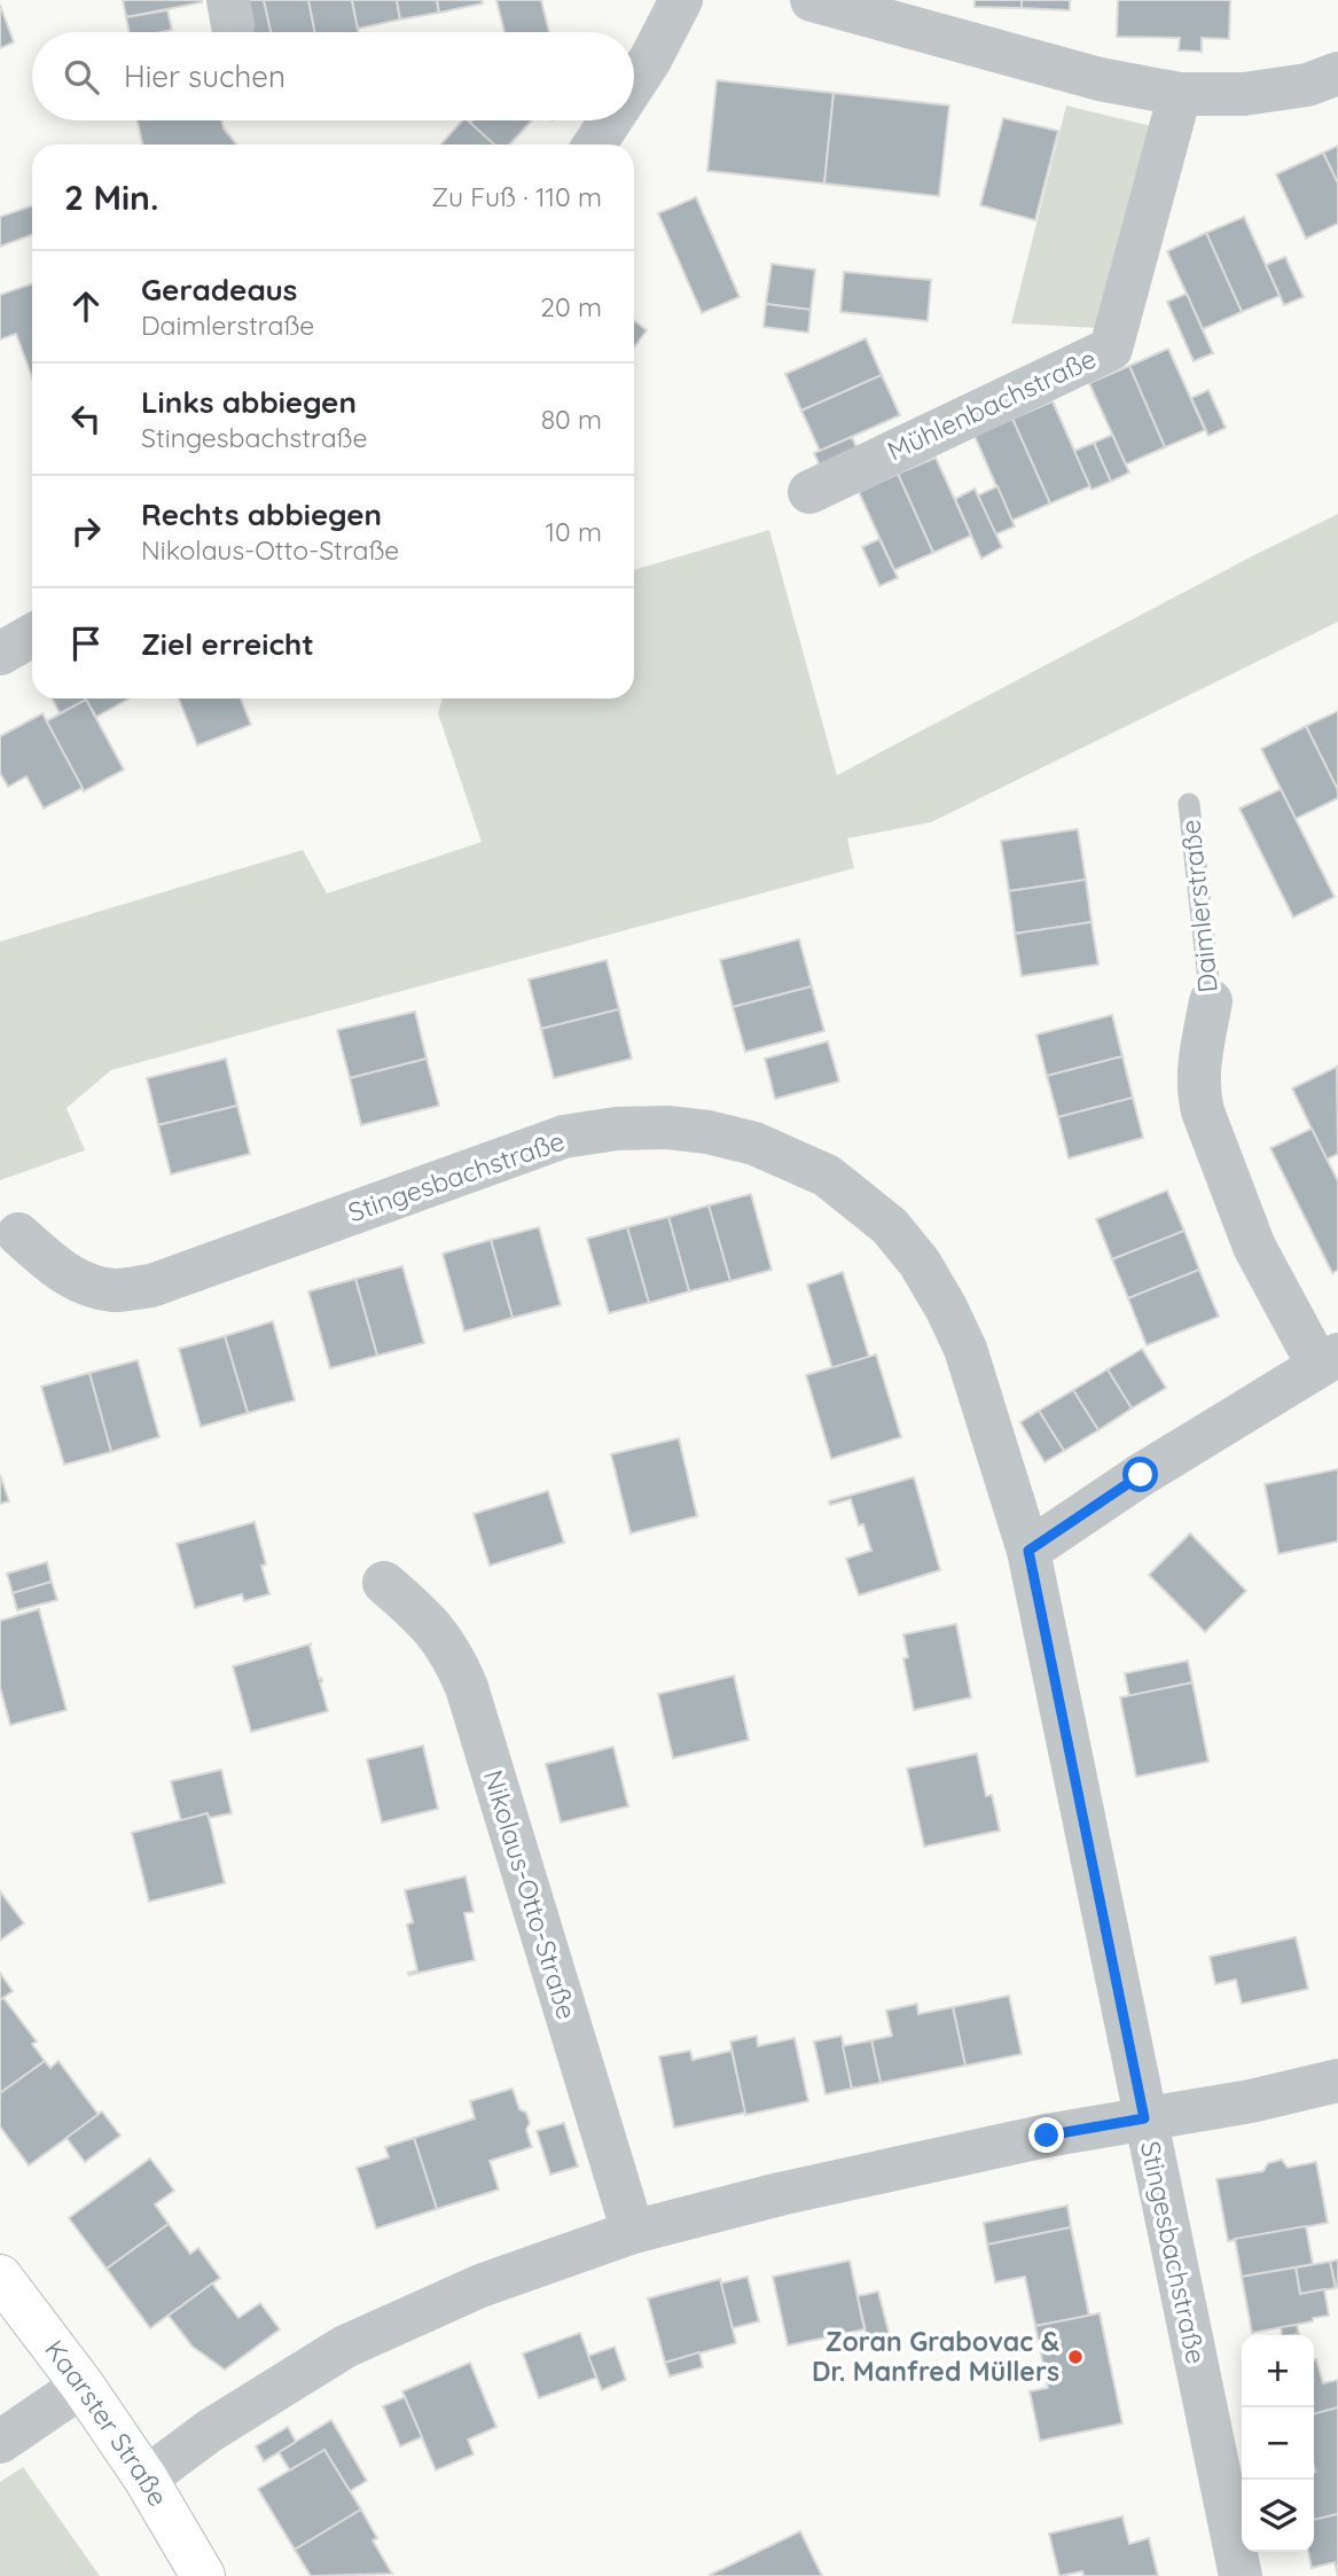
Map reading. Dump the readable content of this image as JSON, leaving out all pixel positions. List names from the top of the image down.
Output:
{
  "streets": {
    "main road": ["Kaarster Straße"],
    "street": [
      "Mühlenbachstraße",
      "Daimlerstraße",
      "Stingesbachstraße",
      "Nikolaus-Otto-Straße"
    ]
  },
  "crossings": [
    ["Daimlerstraße", "Stingesbachstraße"]
  ],
  "places": ["Zoran Grabovac & Dr. Manfred Müllers"],
  "page": {
    "search": "Hier suchen",
    "heading": ["2 Min.", "Zu Fuß · 110 m"],
    "list": [
      ["Geradeaus", "Daimlerstraße", "20 m"],
      ["Links abbiegen", "Stingesbachstraße", "80 m"],
      ["Rechts abbiegen", "Nikolaus-Otto-Straße", "10 m"],
      "Ziel erreicht"
    ],
    "map_buttons": ["+", "−"]
  }
}
